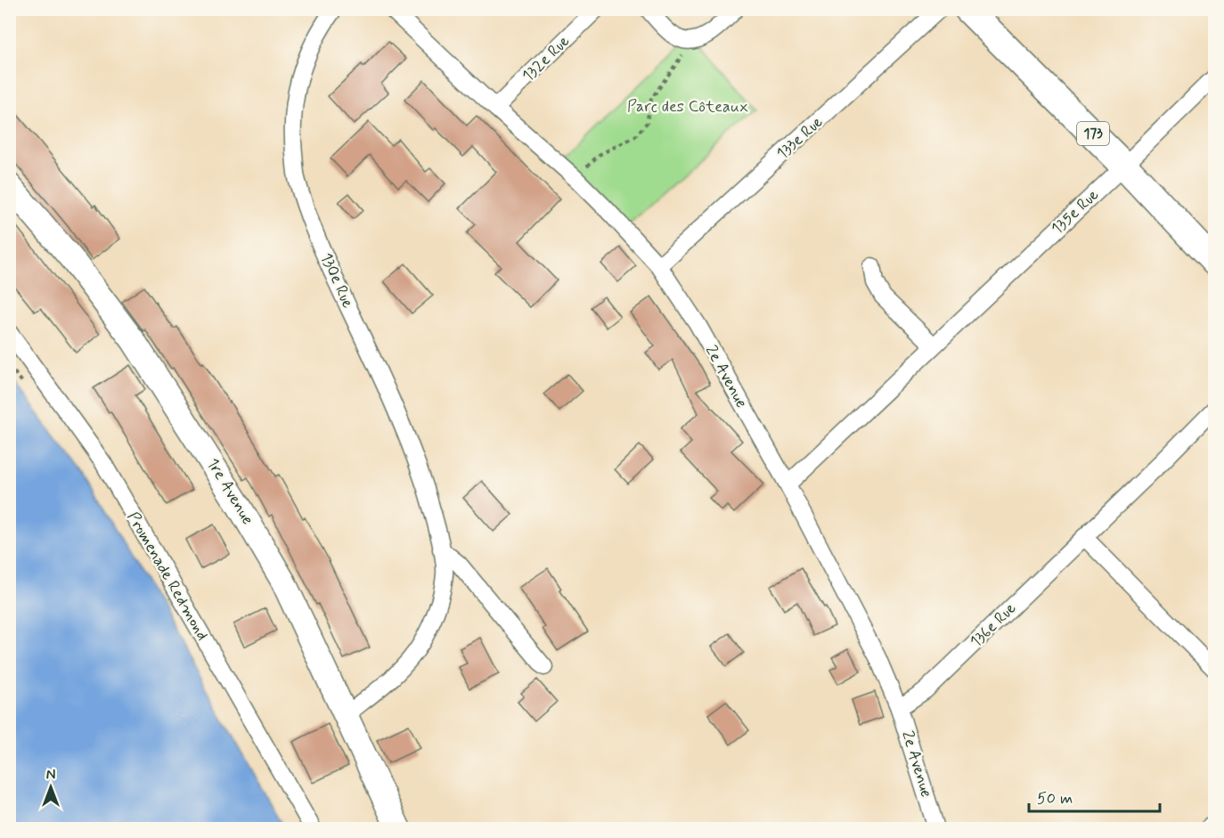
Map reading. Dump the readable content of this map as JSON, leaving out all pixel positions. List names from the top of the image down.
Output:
{
  "streets": {
    "main road": ["173"],
    "street": [
      "132e Rue",
      "133e Rue",
      "135e Rue",
      "130e Rue",
      "2e Avenue",
      "1re Avenue",
      "Promenade Redmond",
      "136e Rue"
    ]
  },
  "crossings": [
    ["132e Rue", "2e Avenue"],
    ["173", "135e Rue"],
    ["133e Rue", "2e Avenue"],
    ["135e Rue", "2e Avenue"],
    ["130e Rue", "1re Avenue"],
    ["2e Avenue", "136e Rue"]
  ],
  "parks": ["Parc des Côteaux"],
  "scale_bar": "50 m",
  "north": "top"
}
